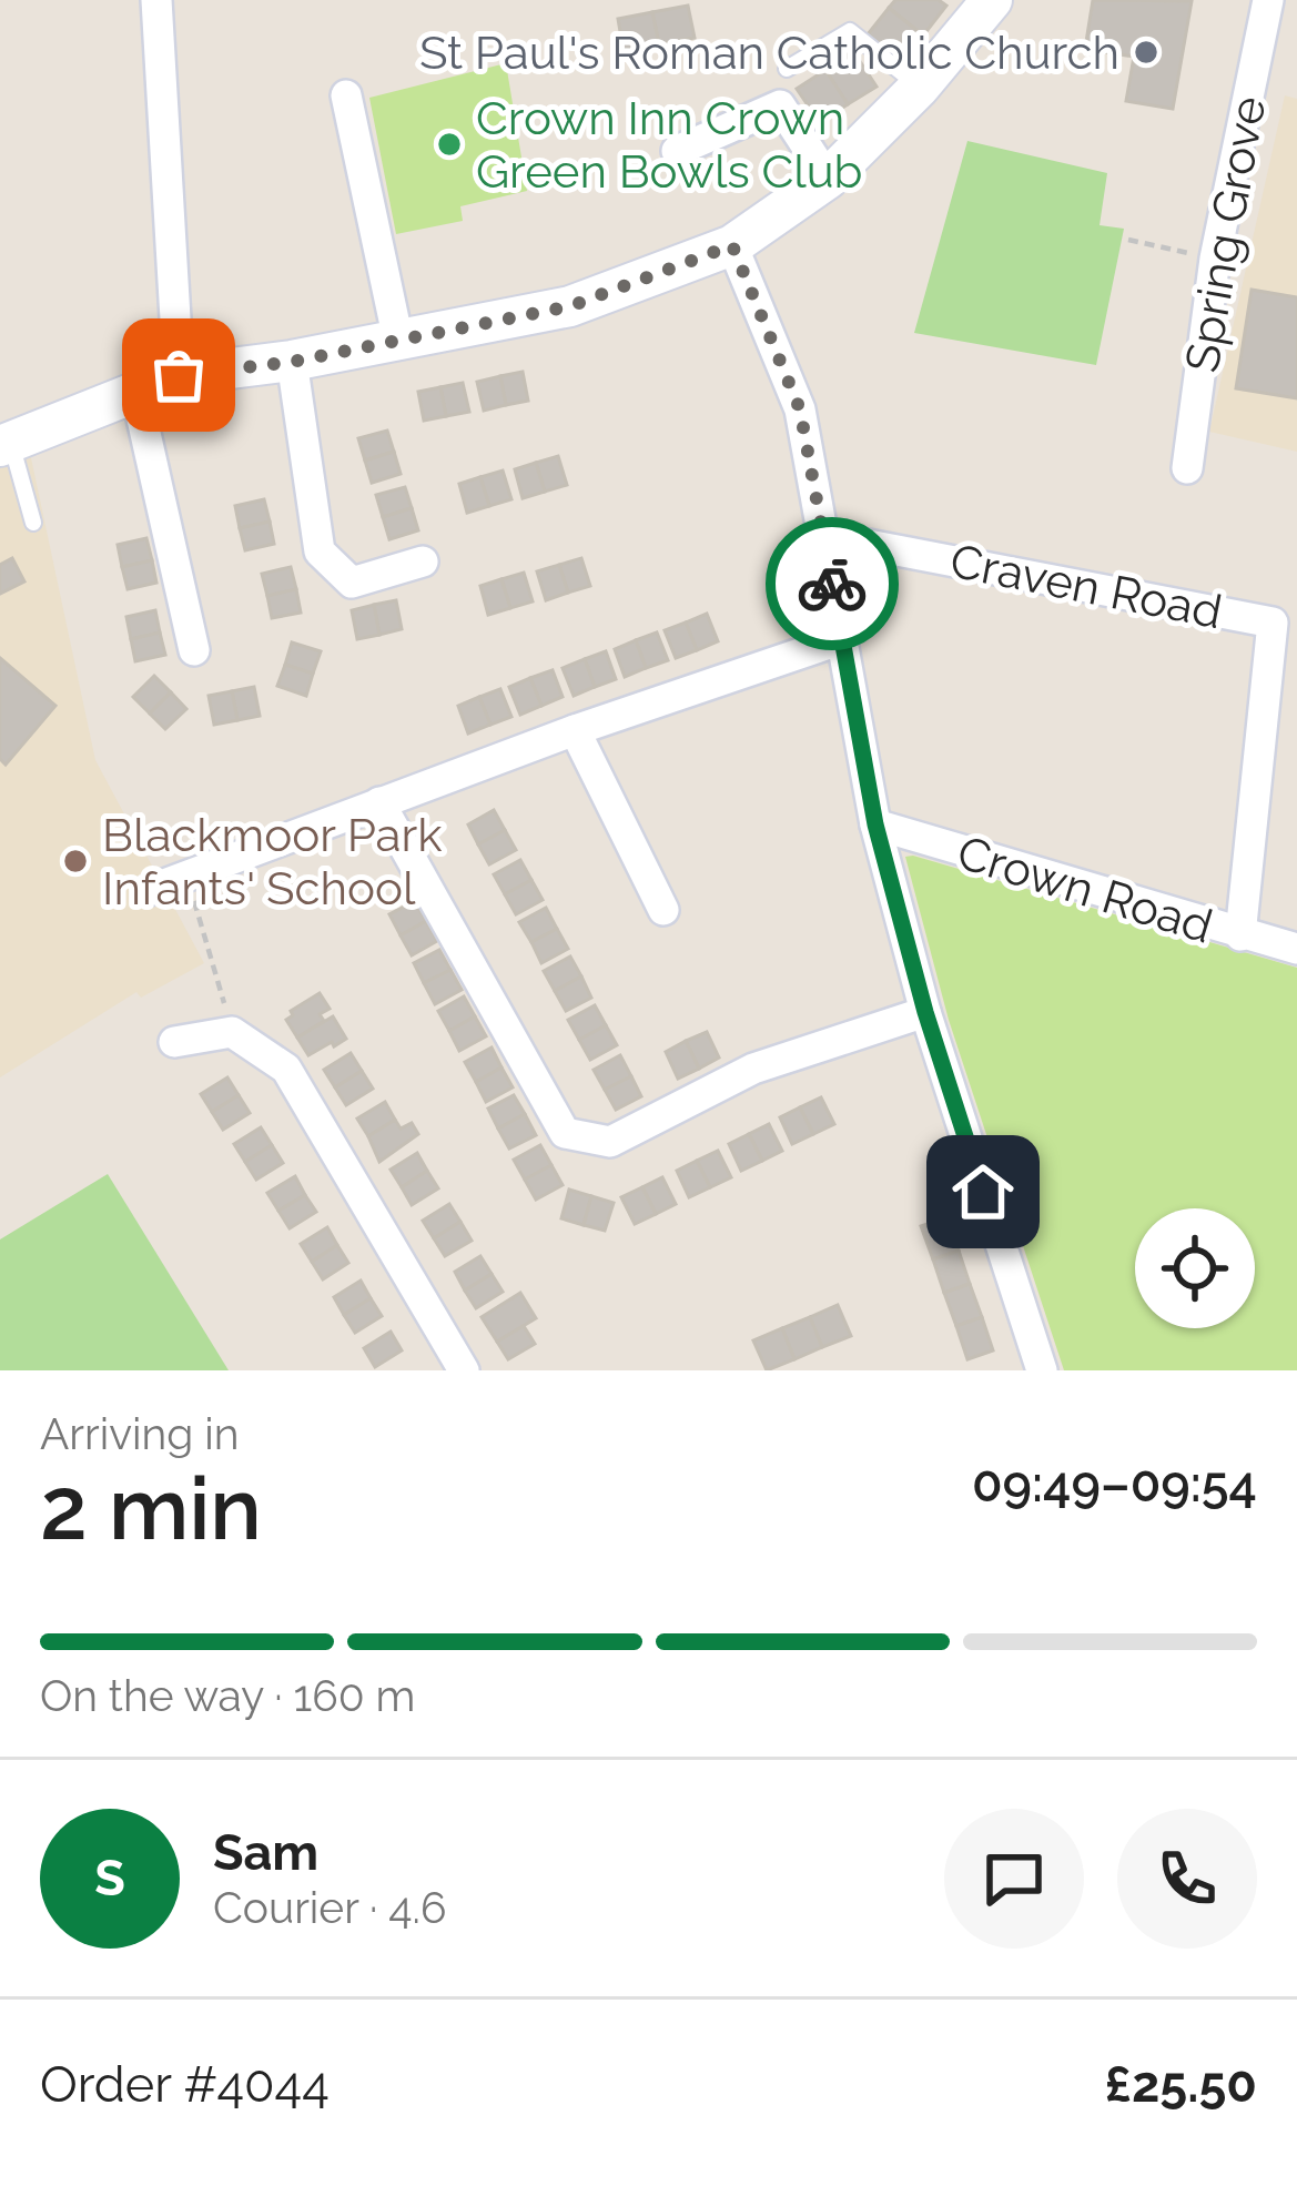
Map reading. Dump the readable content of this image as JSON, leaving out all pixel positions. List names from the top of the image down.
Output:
{
  "streets": {
    "street": ["Spring Grove", "Craven Road", "Crown Road"]
  },
  "crossings": [
    ["Craven Road", "Crown Road"]
  ],
  "places": ["St Paul's Roman Catholic Church", "Crown Inn Crown Green Bowls Club", "Blackmoor Park Infants' School"],
  "page": {
    "heading": ["2 min", "Arriving in", "09:49–09:54"],
    "panel": [
      "Sam",
      "Courier · 4.6",
      "Order #4044",
      "£25.50"
    ],
    "bar": "On the way · 160 m",
    "round": "S"
  }
}
